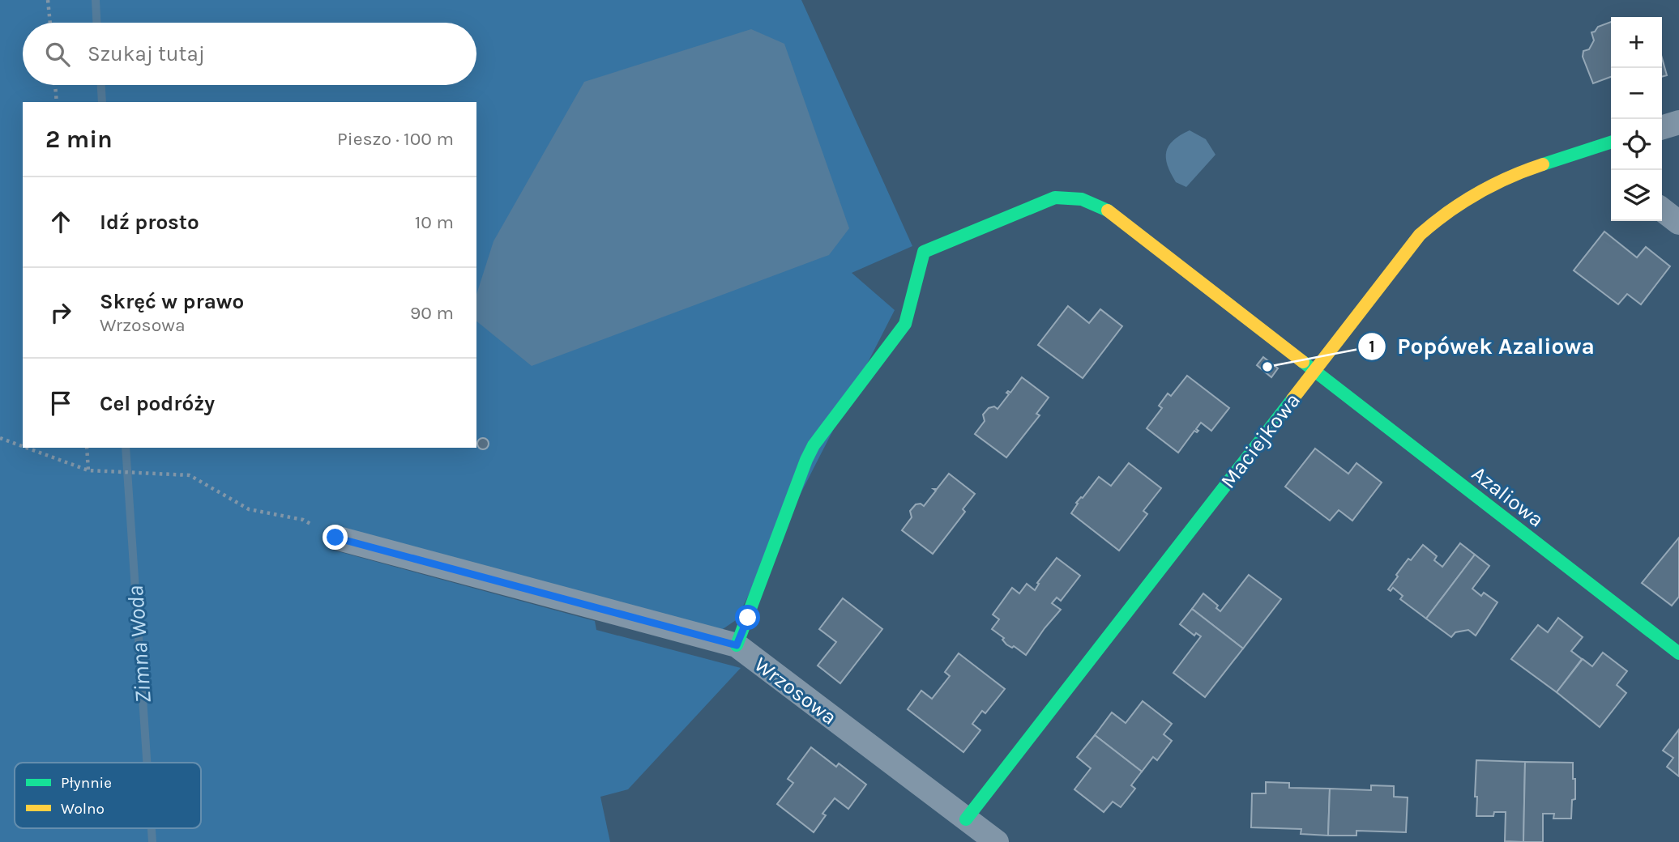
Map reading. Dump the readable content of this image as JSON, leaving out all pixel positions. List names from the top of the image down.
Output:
{
  "streets": {
    "street": ["Maciejkowa", "Azaliowa", "Wrzosowa"]
  },
  "crossings": [
    ["Maciejkowa", "Azaliowa"],
    ["Maciejkowa", "Wrzosowa"],
    ["Azaliowa", "Wrzosowa"]
  ],
  "water": ["Zimna Woda"],
  "places": ["Popówek Azaliowa"],
  "legend": ["Płynnie", "Wolno"],
  "page": {
    "map_buttons": ["+", "−"],
    "search": "Szukaj tutaj",
    "heading": ["2 min", "Pieszo · 100 m"],
    "list": [
      ["Idź prosto", "10 m"],
      ["Skręć w prawo", "Wrzosowa", "90 m"],
      "Cel podróży"
    ]
  }
}
